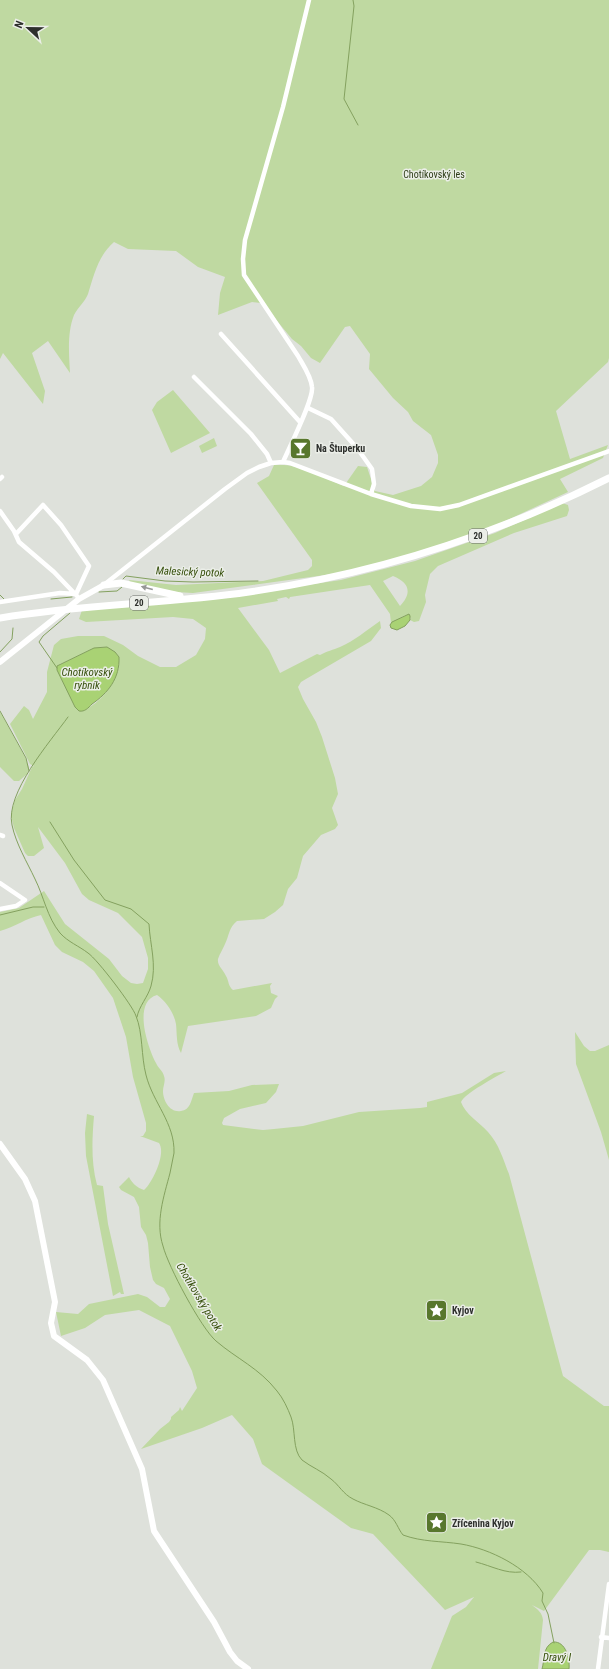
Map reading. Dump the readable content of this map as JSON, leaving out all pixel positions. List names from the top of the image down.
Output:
{
  "streets": {
    "main road": ["20"]
  },
  "water": [
    "Malesický potok",
    "Chotíkovský rybník",
    "Chotíkovský potok",
    "Dravý I"
  ],
  "parks": ["Chotíkovský les"],
  "places": {
    "bar": ["Na Štuperku"],
    "place": ["Kyjov", "Zřícenina Kyjov"]
  },
  "north": "left"
}
